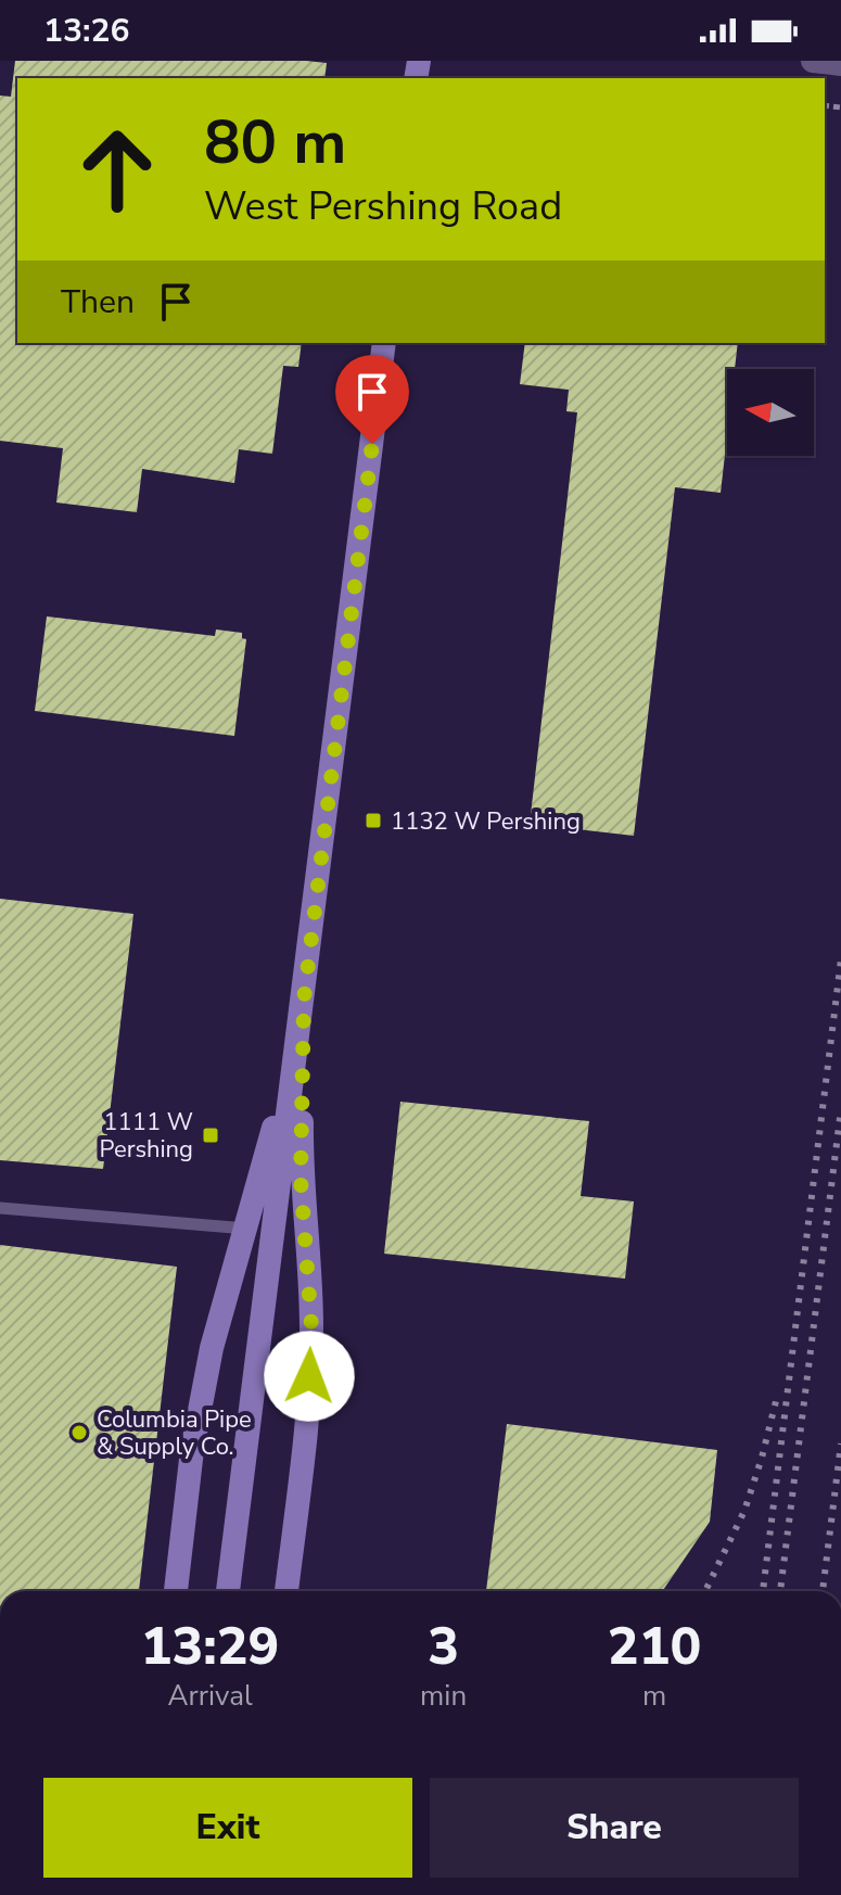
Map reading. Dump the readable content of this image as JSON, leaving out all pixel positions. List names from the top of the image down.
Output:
{
  "places": {
    "transit": ["1132 W Pershing", "1111 W Pershing"],
    "other": ["Columbia Pipe & Supply Co."]
  },
  "north": "left",
  "page": {
    "status": "13:26",
    "turn": ["80 m", "West Pershing Road"],
    "then": "Then",
    "eta": [
      "13:29",
      "Arrival",
      "3",
      "min",
      "210",
      "m"
    ],
    "buttons": ["Exit", "Share"]
  }
}
